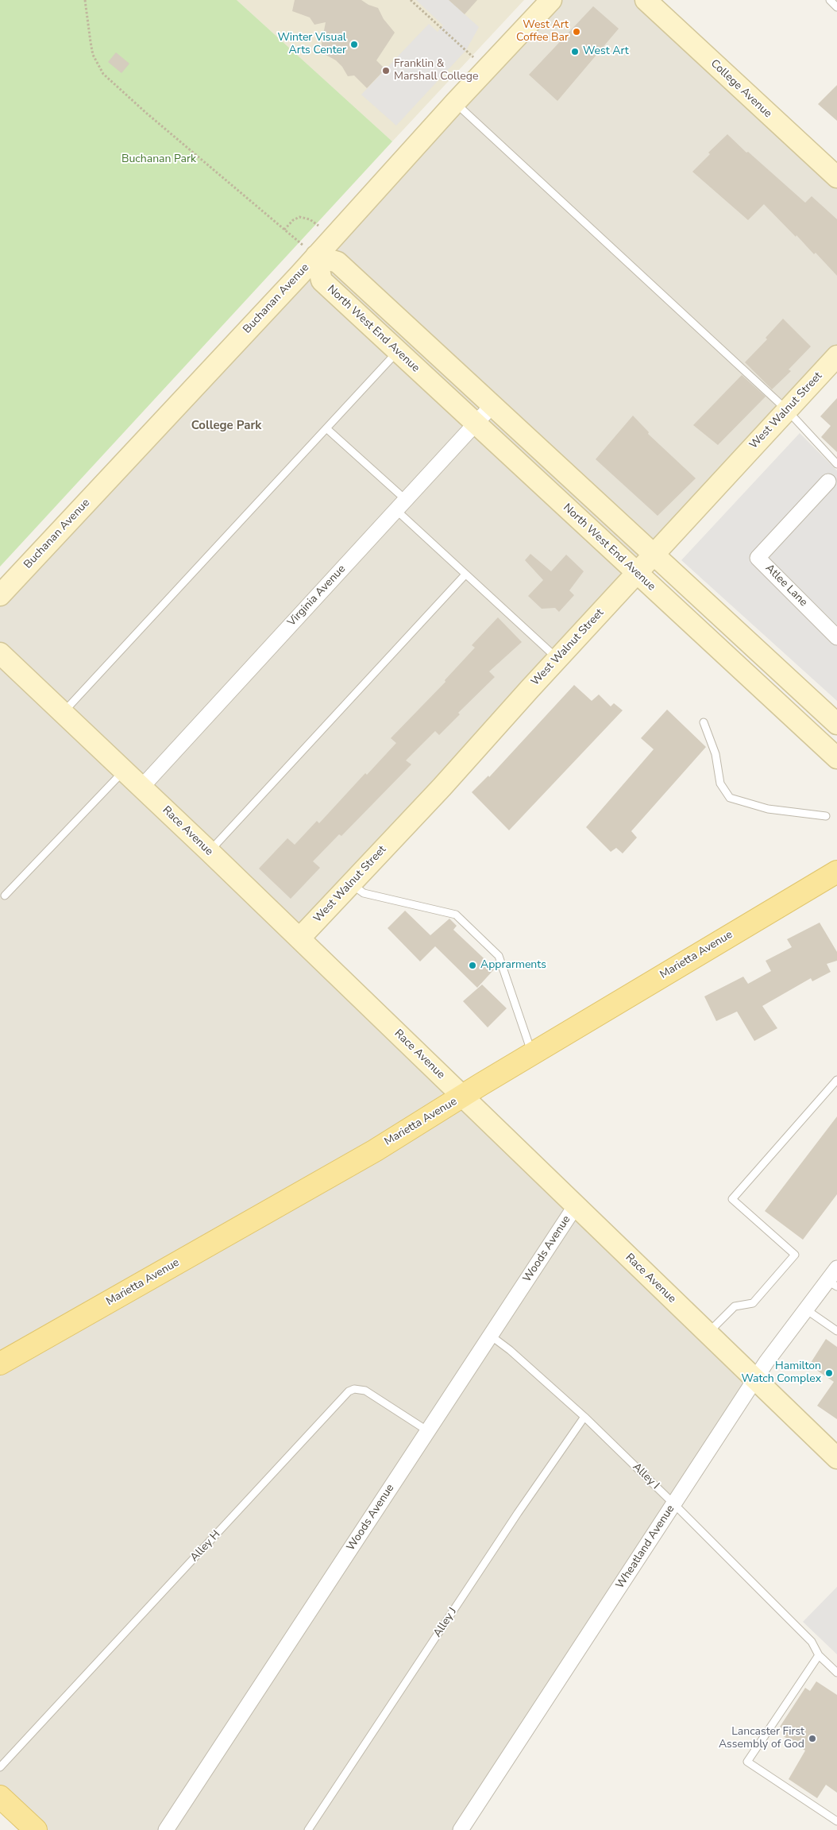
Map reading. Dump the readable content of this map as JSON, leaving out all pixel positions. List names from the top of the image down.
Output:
{
  "streets": {
    "main road": ["Marietta Avenue"],
    "street": [
      "College Avenue",
      "Buchanan Avenue",
      "North West End Avenue",
      "West Walnut Street",
      "Atlee Lane",
      "Virginia Avenue",
      "Race Avenue",
      "Woods Avenue",
      "Wheatland Avenue"
    ],
    "lane": ["Alley I", "Alley H", "Alley J"]
  },
  "crossings": [
    ["Buchanan Avenue", "North West End Avenue"],
    ["North West End Avenue", "West Walnut Street"],
    ["North West End Avenue", "Virginia Avenue"],
    ["West Walnut Street", "Race Avenue"],
    ["Virginia Avenue", "Race Avenue"],
    ["Race Avenue", "Marietta Avenue"],
    ["Race Avenue", "Woods Avenue"],
    ["Race Avenue", "Wheatland Avenue"],
    ["Woods Avenue", "Alley I"],
    ["Woods Avenue", "Alley H"],
    ["Alley I", "Wheatland Avenue"],
    ["Alley I", "Alley J"]
  ],
  "districts": ["College Park"],
  "parks": ["Buchanan Park"],
  "places": [
    "West Art Coffee Bar",
    "Winter Visual Arts Center",
    "West Art",
    "Franklin & Marshall College",
    "Apprarments",
    "Hamilton Watch Complex",
    "Lancaster First Assembly of God"
  ]
}
